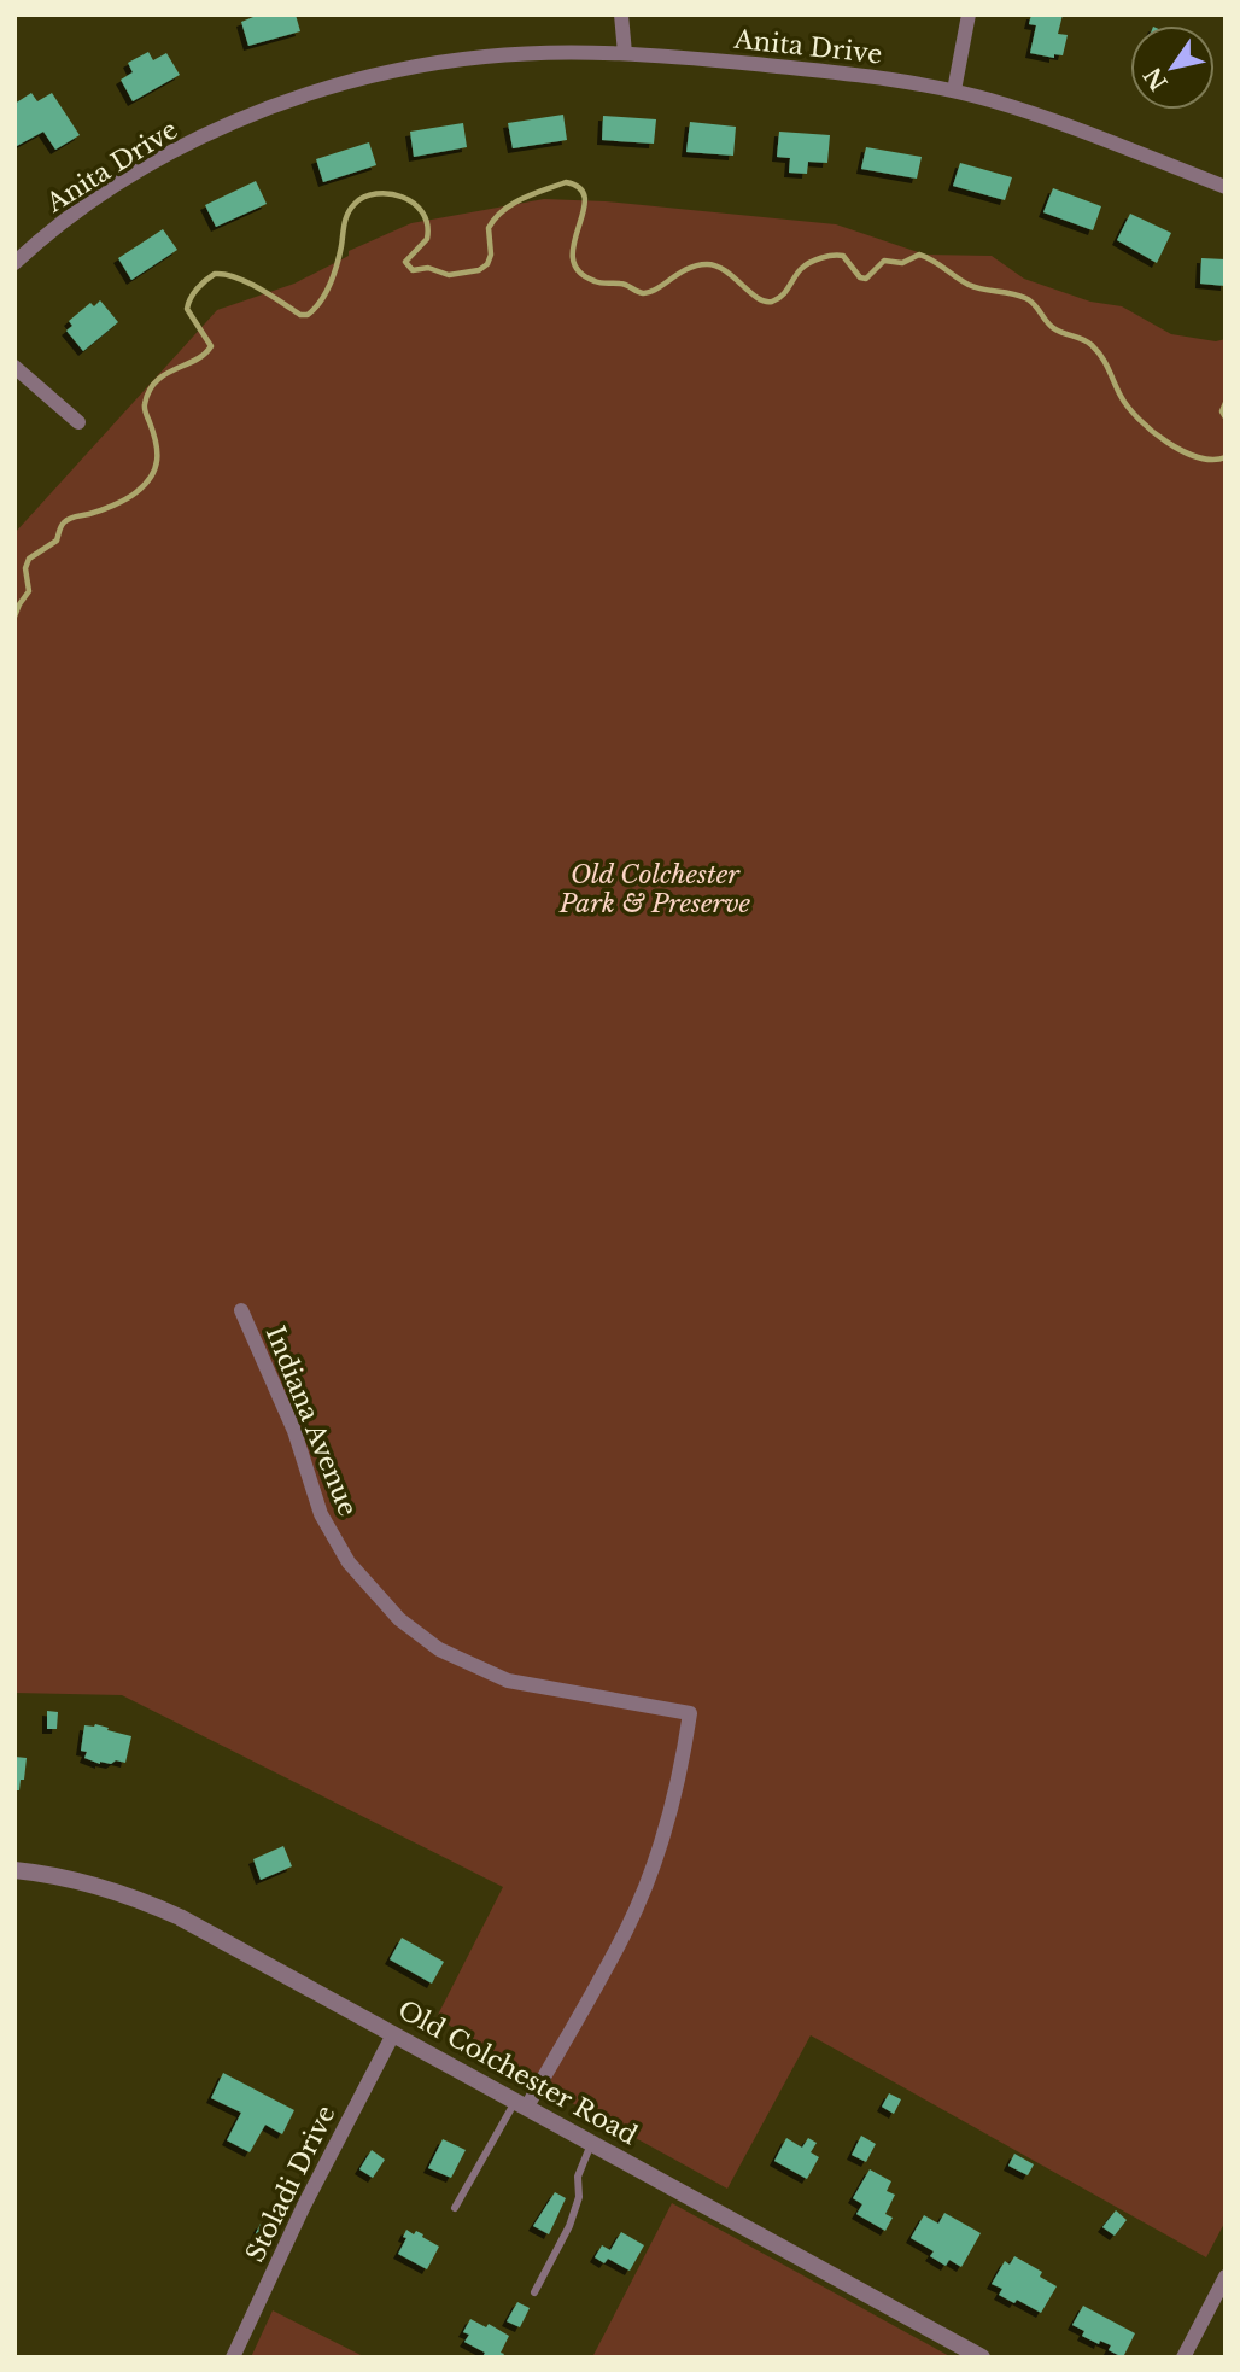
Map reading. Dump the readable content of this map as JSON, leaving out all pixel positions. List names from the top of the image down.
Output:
{
  "streets": {
    "street": [
      "Anita Drive",
      "Indiana Avenue",
      "Old Colchester Road",
      "Stoladi Drive"
    ]
  },
  "crossings": [
    ["Indiana Avenue", "Old Colchester Road"],
    ["Old Colchester Road", "Stoladi Drive"]
  ],
  "parks": ["Old Colchester Park & Preserve"],
  "north": "bottom left"
}
